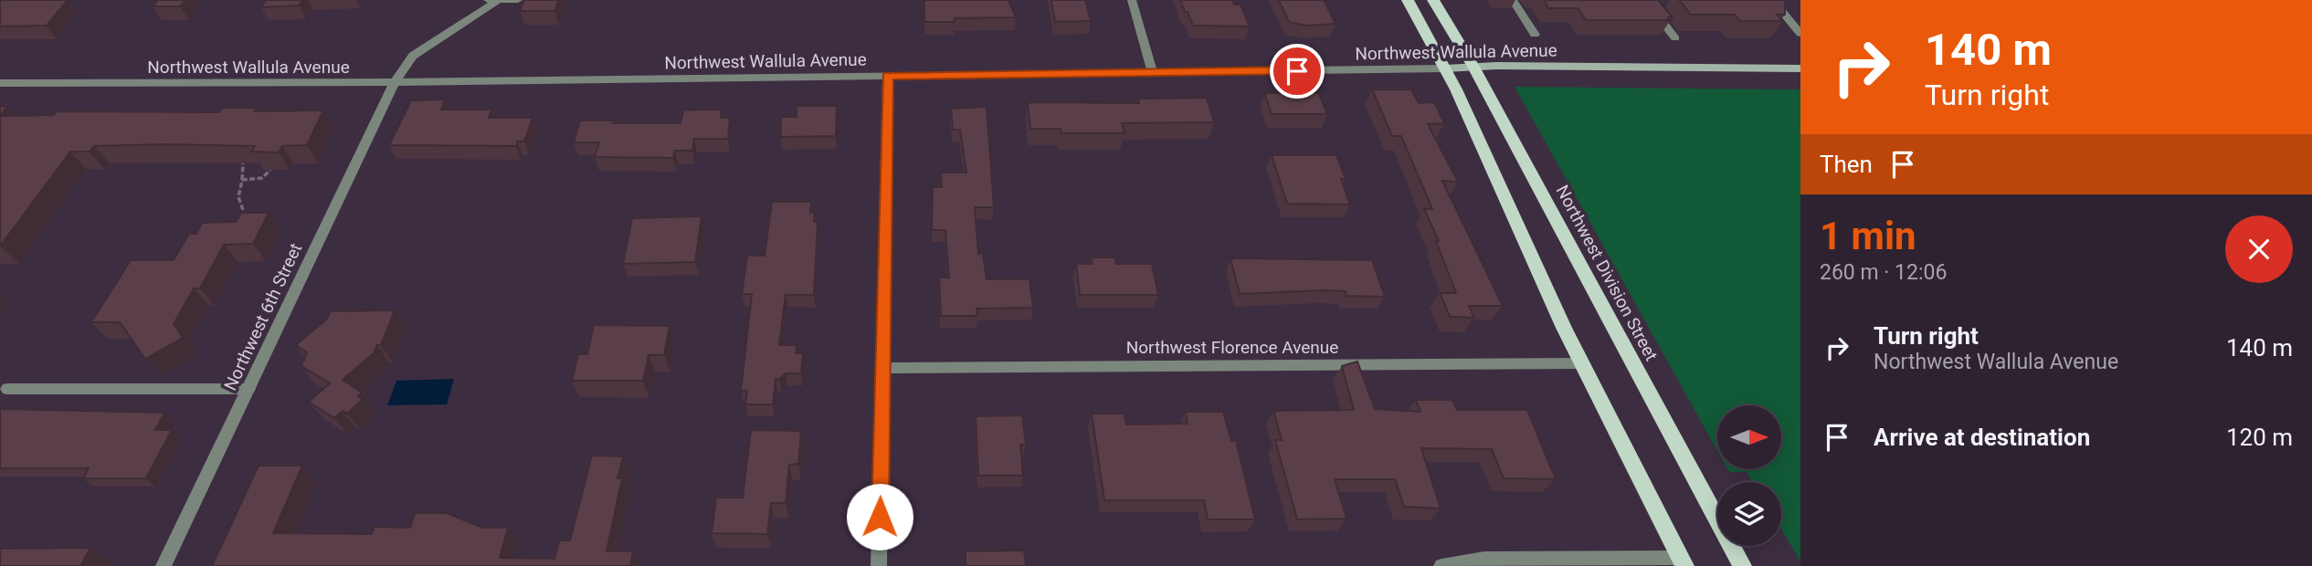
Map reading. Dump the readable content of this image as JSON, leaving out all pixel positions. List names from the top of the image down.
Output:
{
  "streets": {
    "main road": ["Northwest Division Street"],
    "street": ["Northwest Wallula Avenue", "Northwest 6th Street", "Northwest Florence Avenue"]
  },
  "crossings": [
    ["Northwest Wallula Avenue", "Northwest Division Street"],
    ["Northwest Wallula Avenue", "Northwest 6th Street"]
  ],
  "north": "right",
  "page": {
    "turn": ["140 m", "Turn right"],
    "then": "Then",
    "heading": ["1 min", "260 m · 12:06"],
    "list": [
      {
        "name": "Turn right",
        "note": "Northwest Wallula Avenue",
        "value": "140 m"
      },
      {
        "name": "Arrive at destination",
        "value": "120 m"
      }
    ]
  }
}
